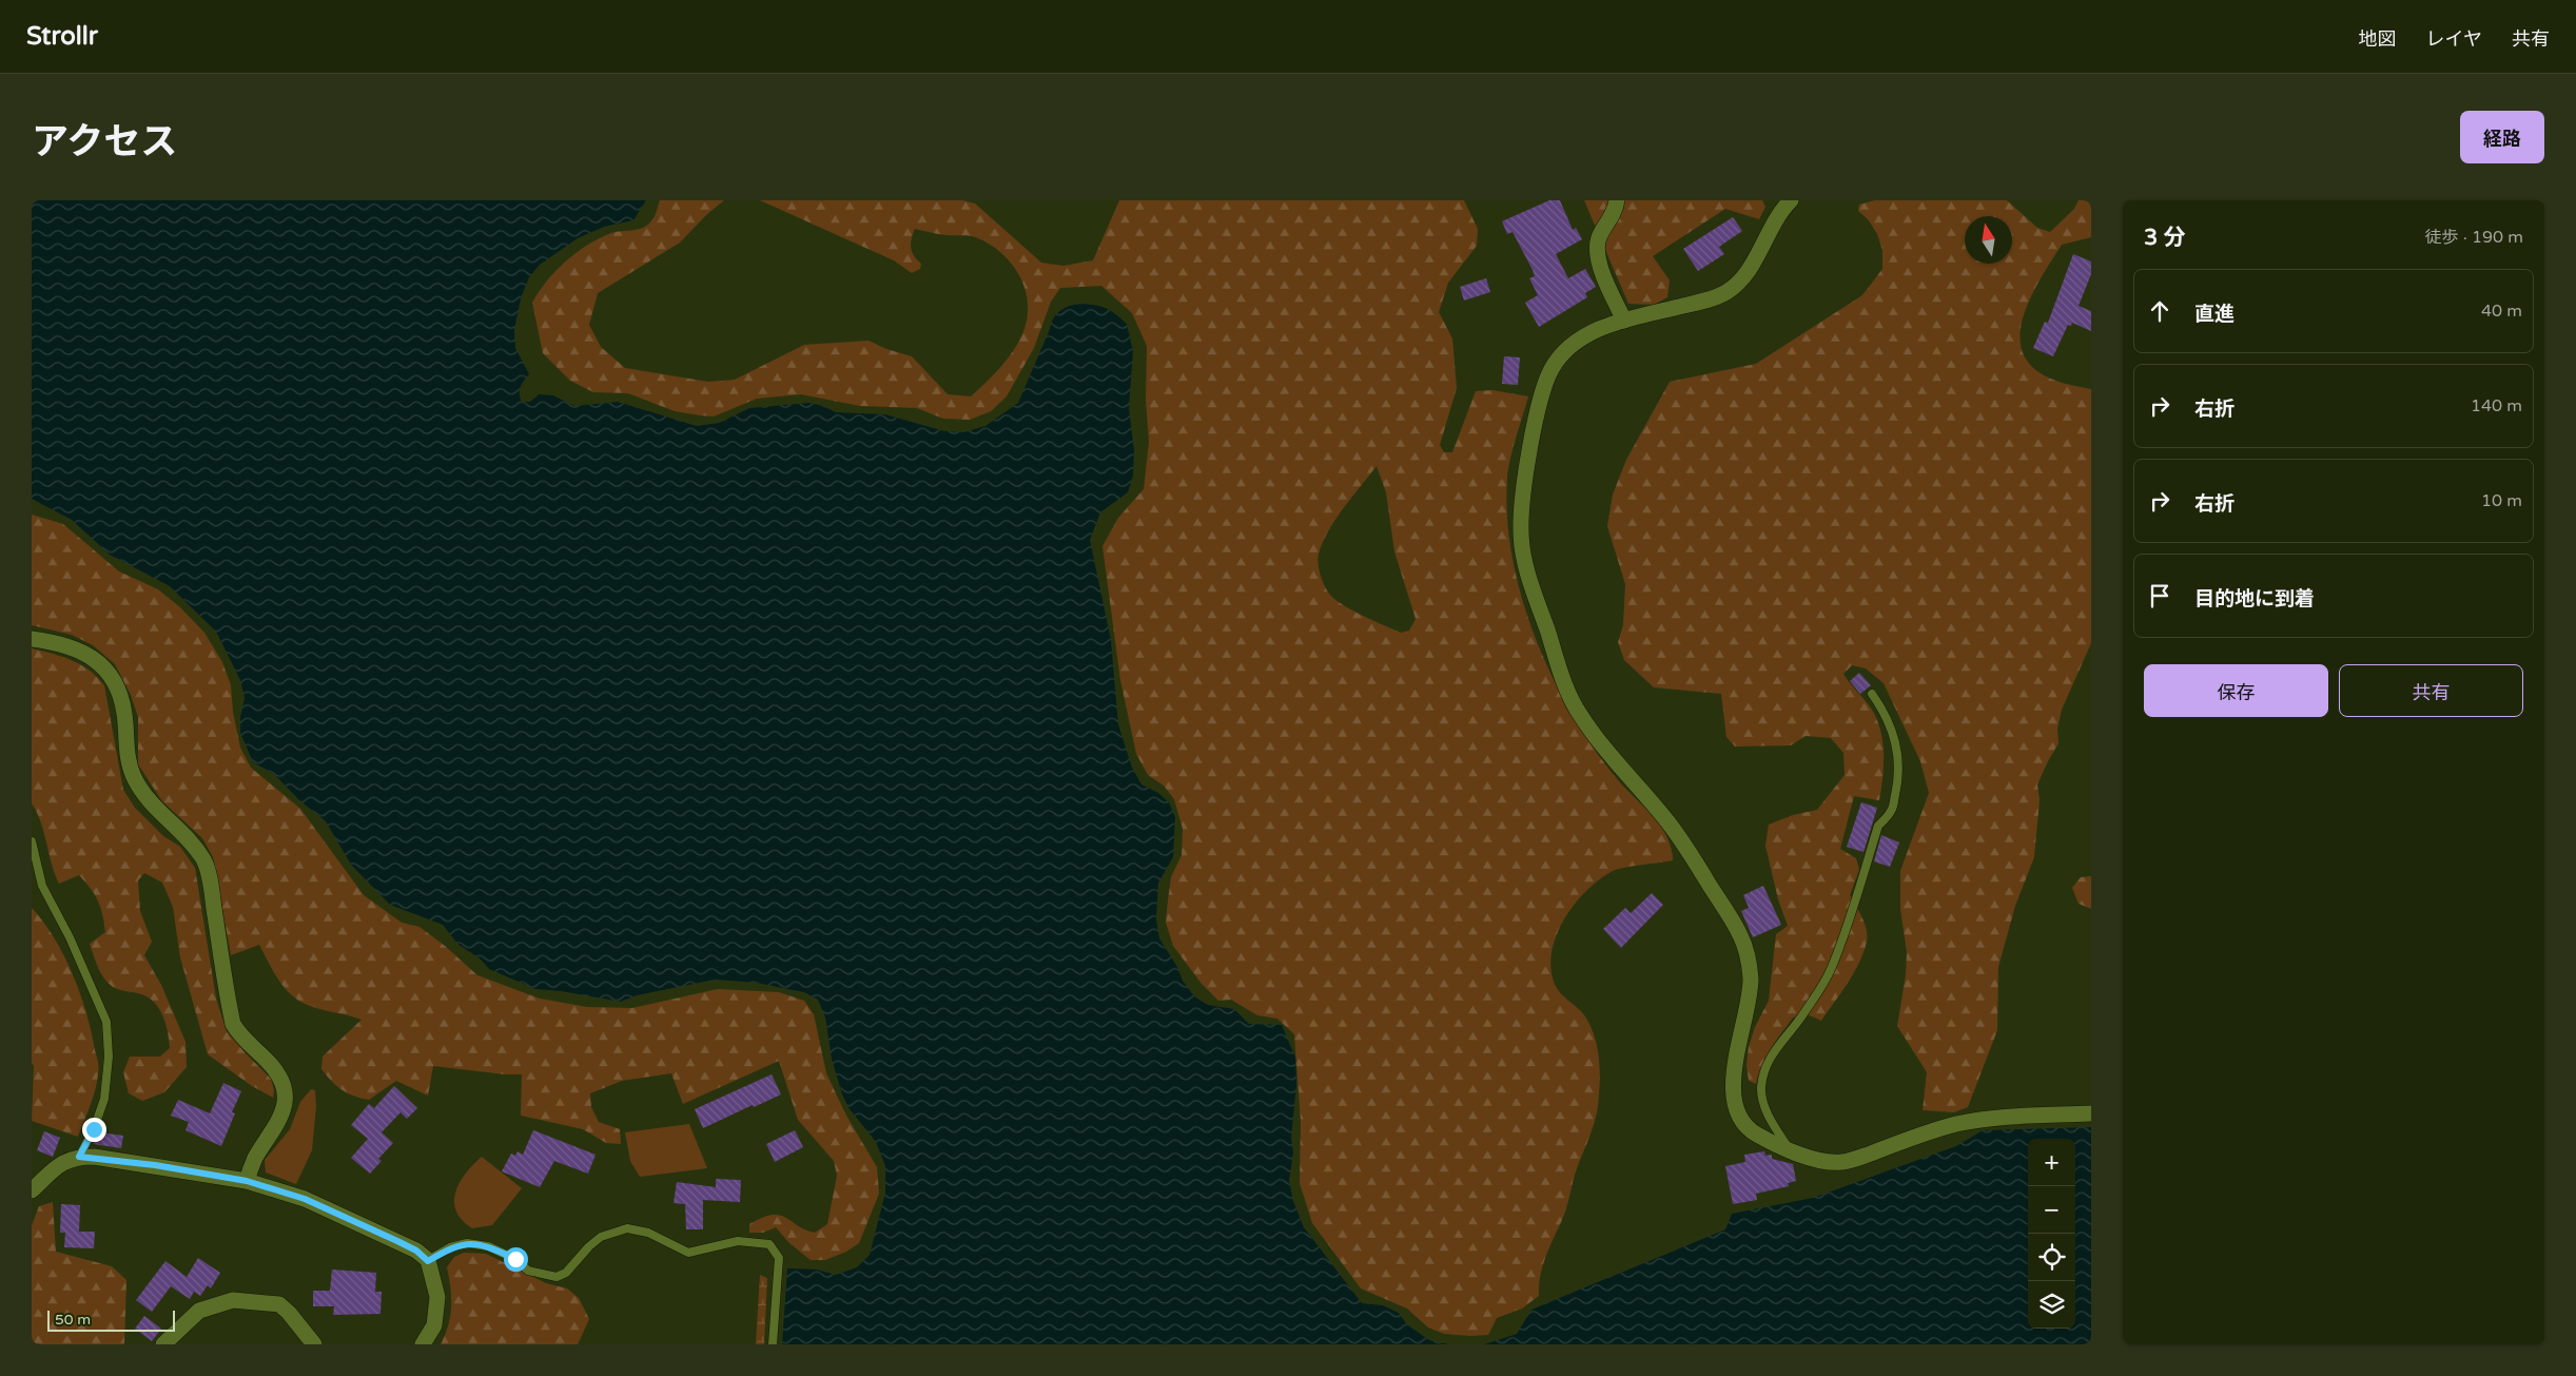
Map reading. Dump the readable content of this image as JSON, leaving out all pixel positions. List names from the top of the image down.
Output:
{
  "scale_bar": "50 m",
  "north": "top",
  "page": {
    "header": "Strollr",
    "nav": ["地図", "レイヤ", "共有"],
    "title": "アクセス",
    "buttons": [
      "経路",
      ["保存", "共有"]
    ],
    "heading": ["3 分", "徒歩 · 190 m"],
    "list": [
      ["直進", "40 m"],
      ["右折", "140 m"],
      ["右折", "10 m"],
      "目的地に到着"
    ],
    "map_buttons": ["+", "−"],
    "scale": "50 m"
  }
}
